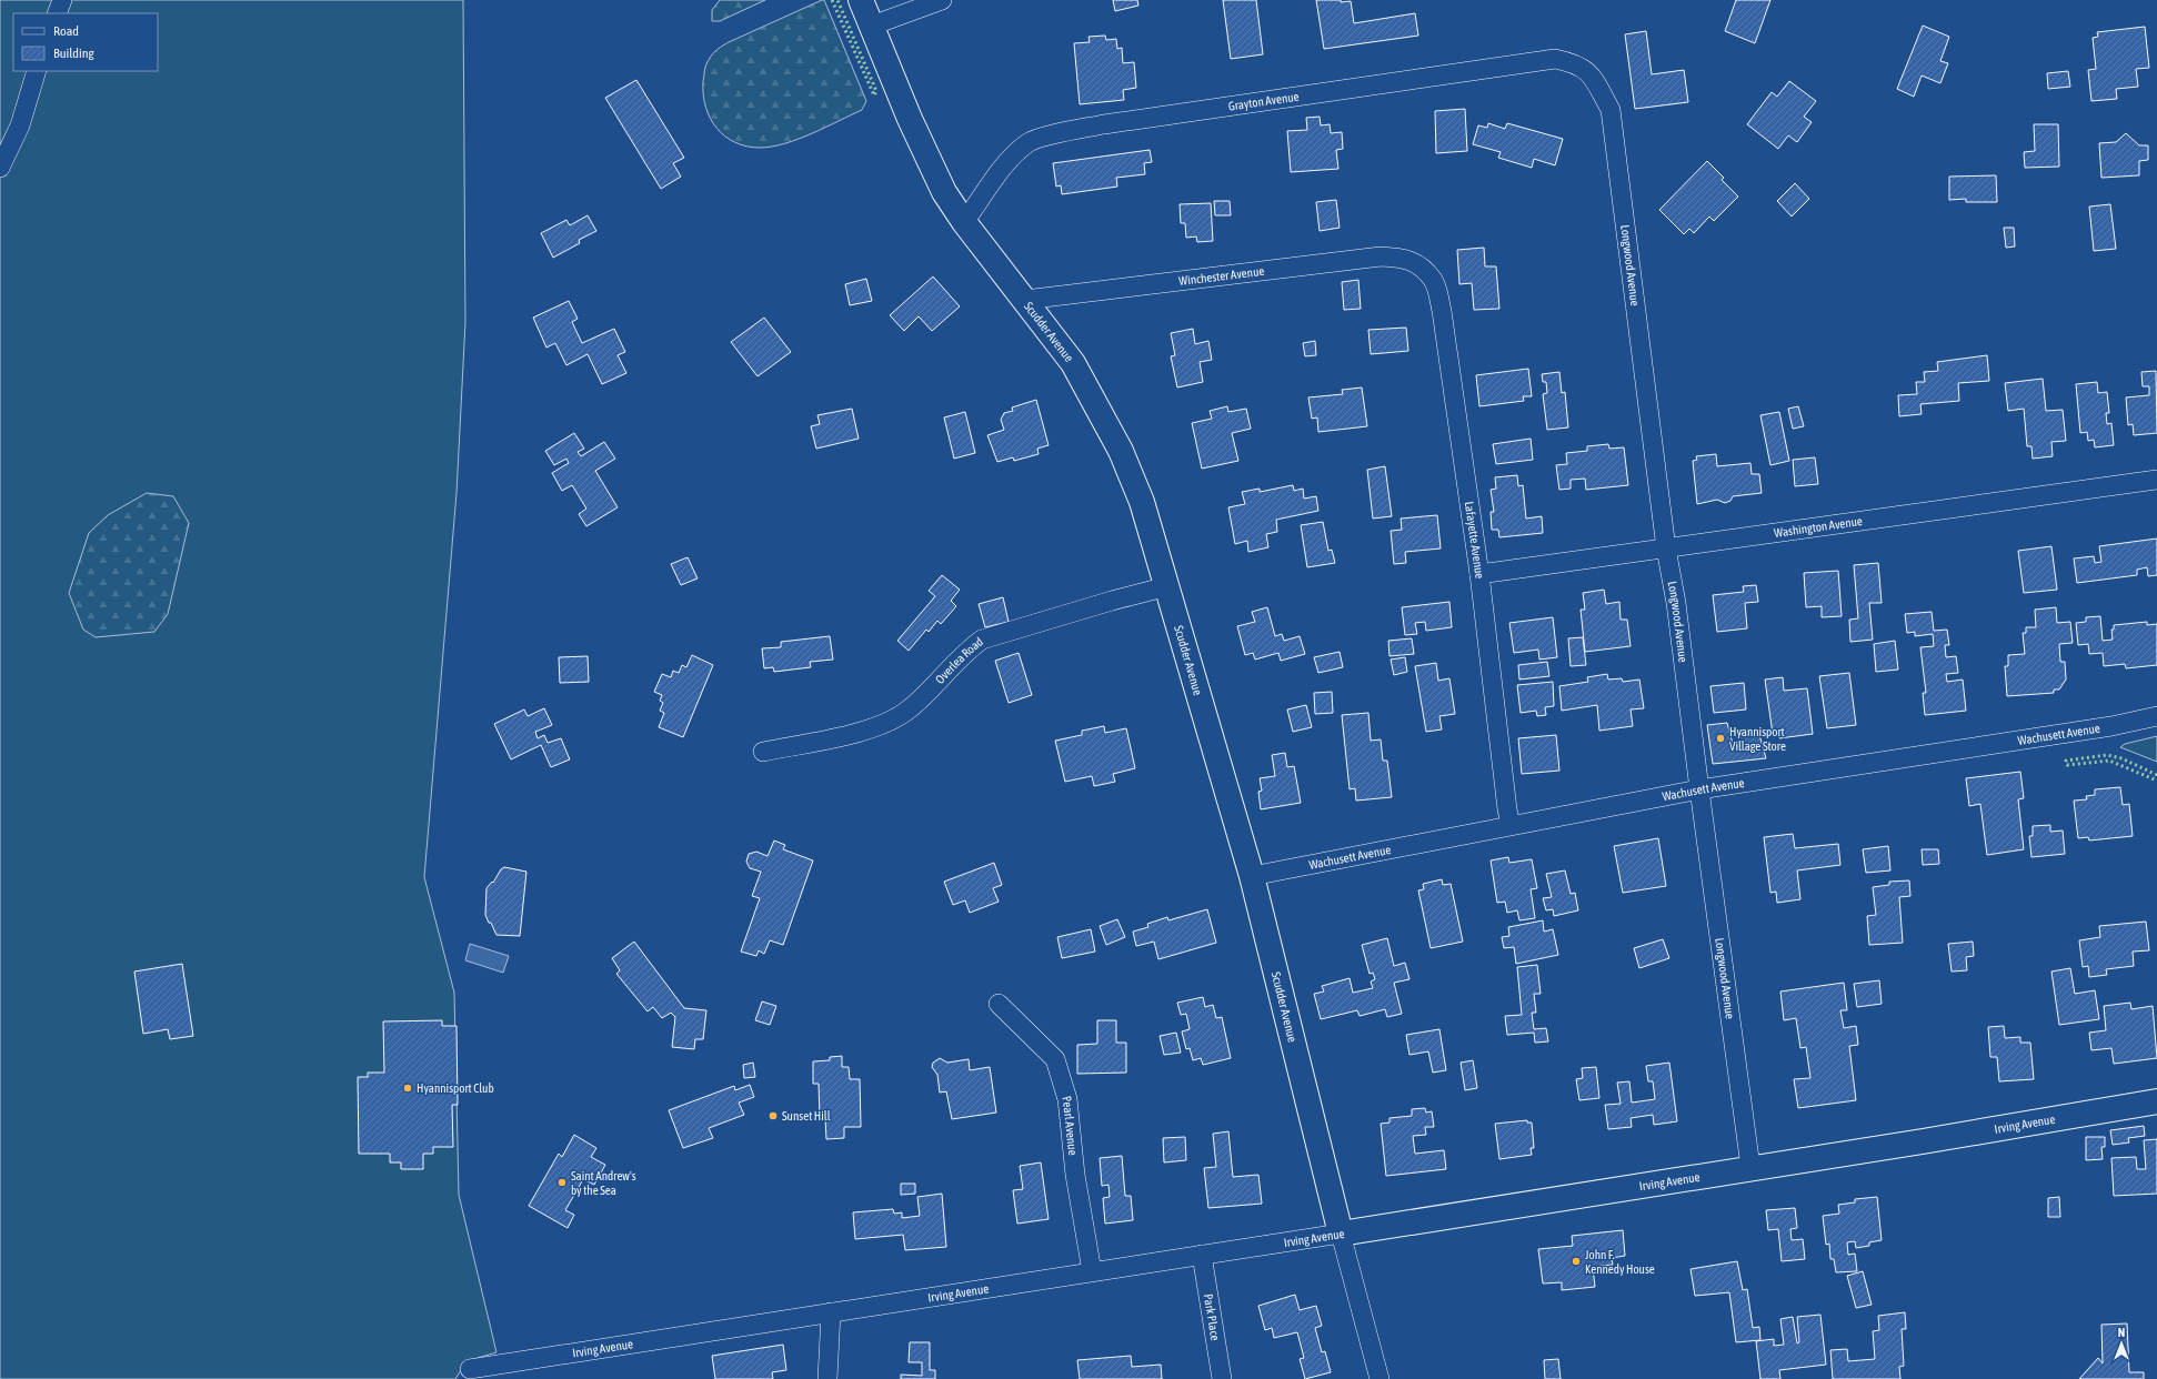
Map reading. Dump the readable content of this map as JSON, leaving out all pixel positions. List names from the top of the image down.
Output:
{
  "streets": {
    "street": [
      "Grayton Avenue",
      "Longwood Avenue",
      "Winchester Avenue",
      "Scudder Avenue",
      "Washington Avenue",
      "Lafayette Avenue",
      "Overlea Road",
      "Wachusett Avenue",
      "Irving Avenue",
      "Pearl Avenue",
      "Park Place"
    ]
  },
  "crossings": [
    ["Grayton Avenue", "Longwood Avenue"],
    ["Grayton Avenue", "Scudder Avenue"],
    ["Longwood Avenue", "Washington Avenue"],
    ["Longwood Avenue", "Wachusett Avenue"],
    ["Longwood Avenue", "Irving Avenue"],
    ["Winchester Avenue", "Scudder Avenue"],
    ["Winchester Avenue", "Lafayette Avenue"],
    ["Scudder Avenue", "Overlea Road"],
    ["Scudder Avenue", "Wachusett Avenue"],
    ["Scudder Avenue", "Irving Avenue"],
    ["Washington Avenue", "Lafayette Avenue"],
    ["Lafayette Avenue", "Wachusett Avenue"],
    ["Irving Avenue", "Pearl Avenue"],
    ["Irving Avenue", "Park Place"]
  ],
  "places": [
    "Hyannisport Village Store",
    "Hyannisport Club",
    "Sunset Hill",
    "Saint Andrew's by the Sea",
    "John F. Kennedy House"
  ],
  "legend": ["Road", "Building"],
  "north": "top"
}
